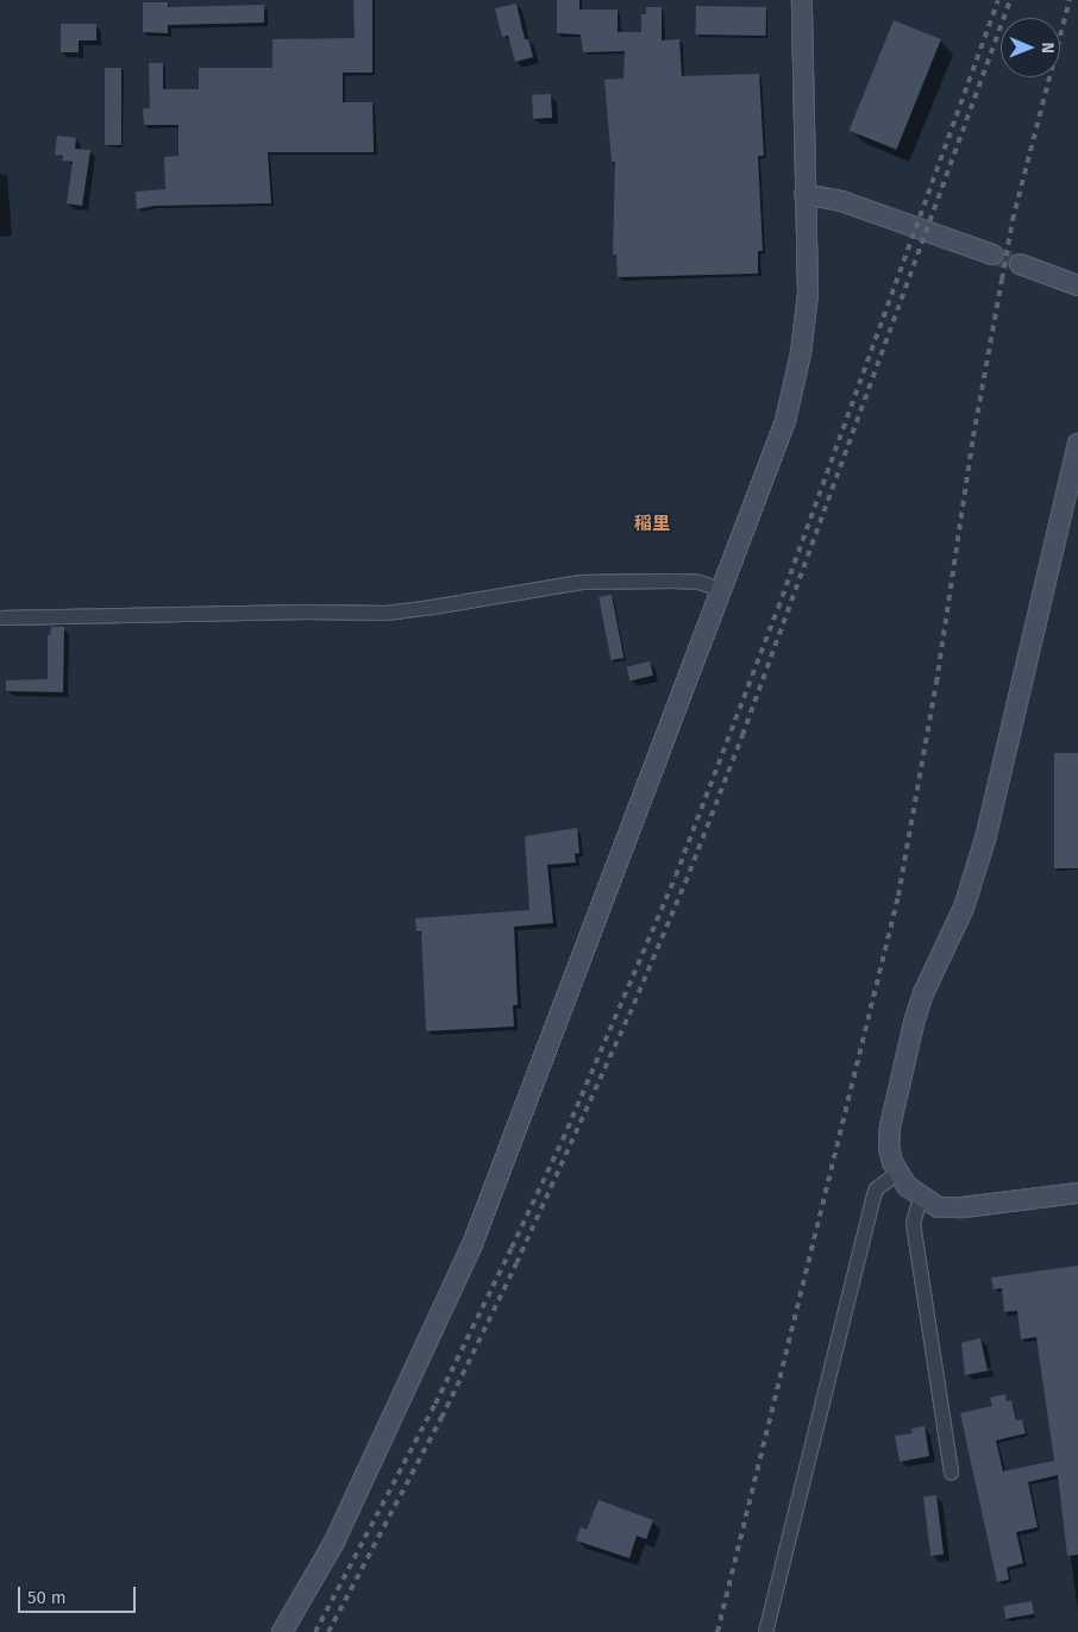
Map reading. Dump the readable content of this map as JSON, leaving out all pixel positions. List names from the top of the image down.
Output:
{
  "districts": ["稲里"],
  "scale_bar": "50 m",
  "north": "right"
}
